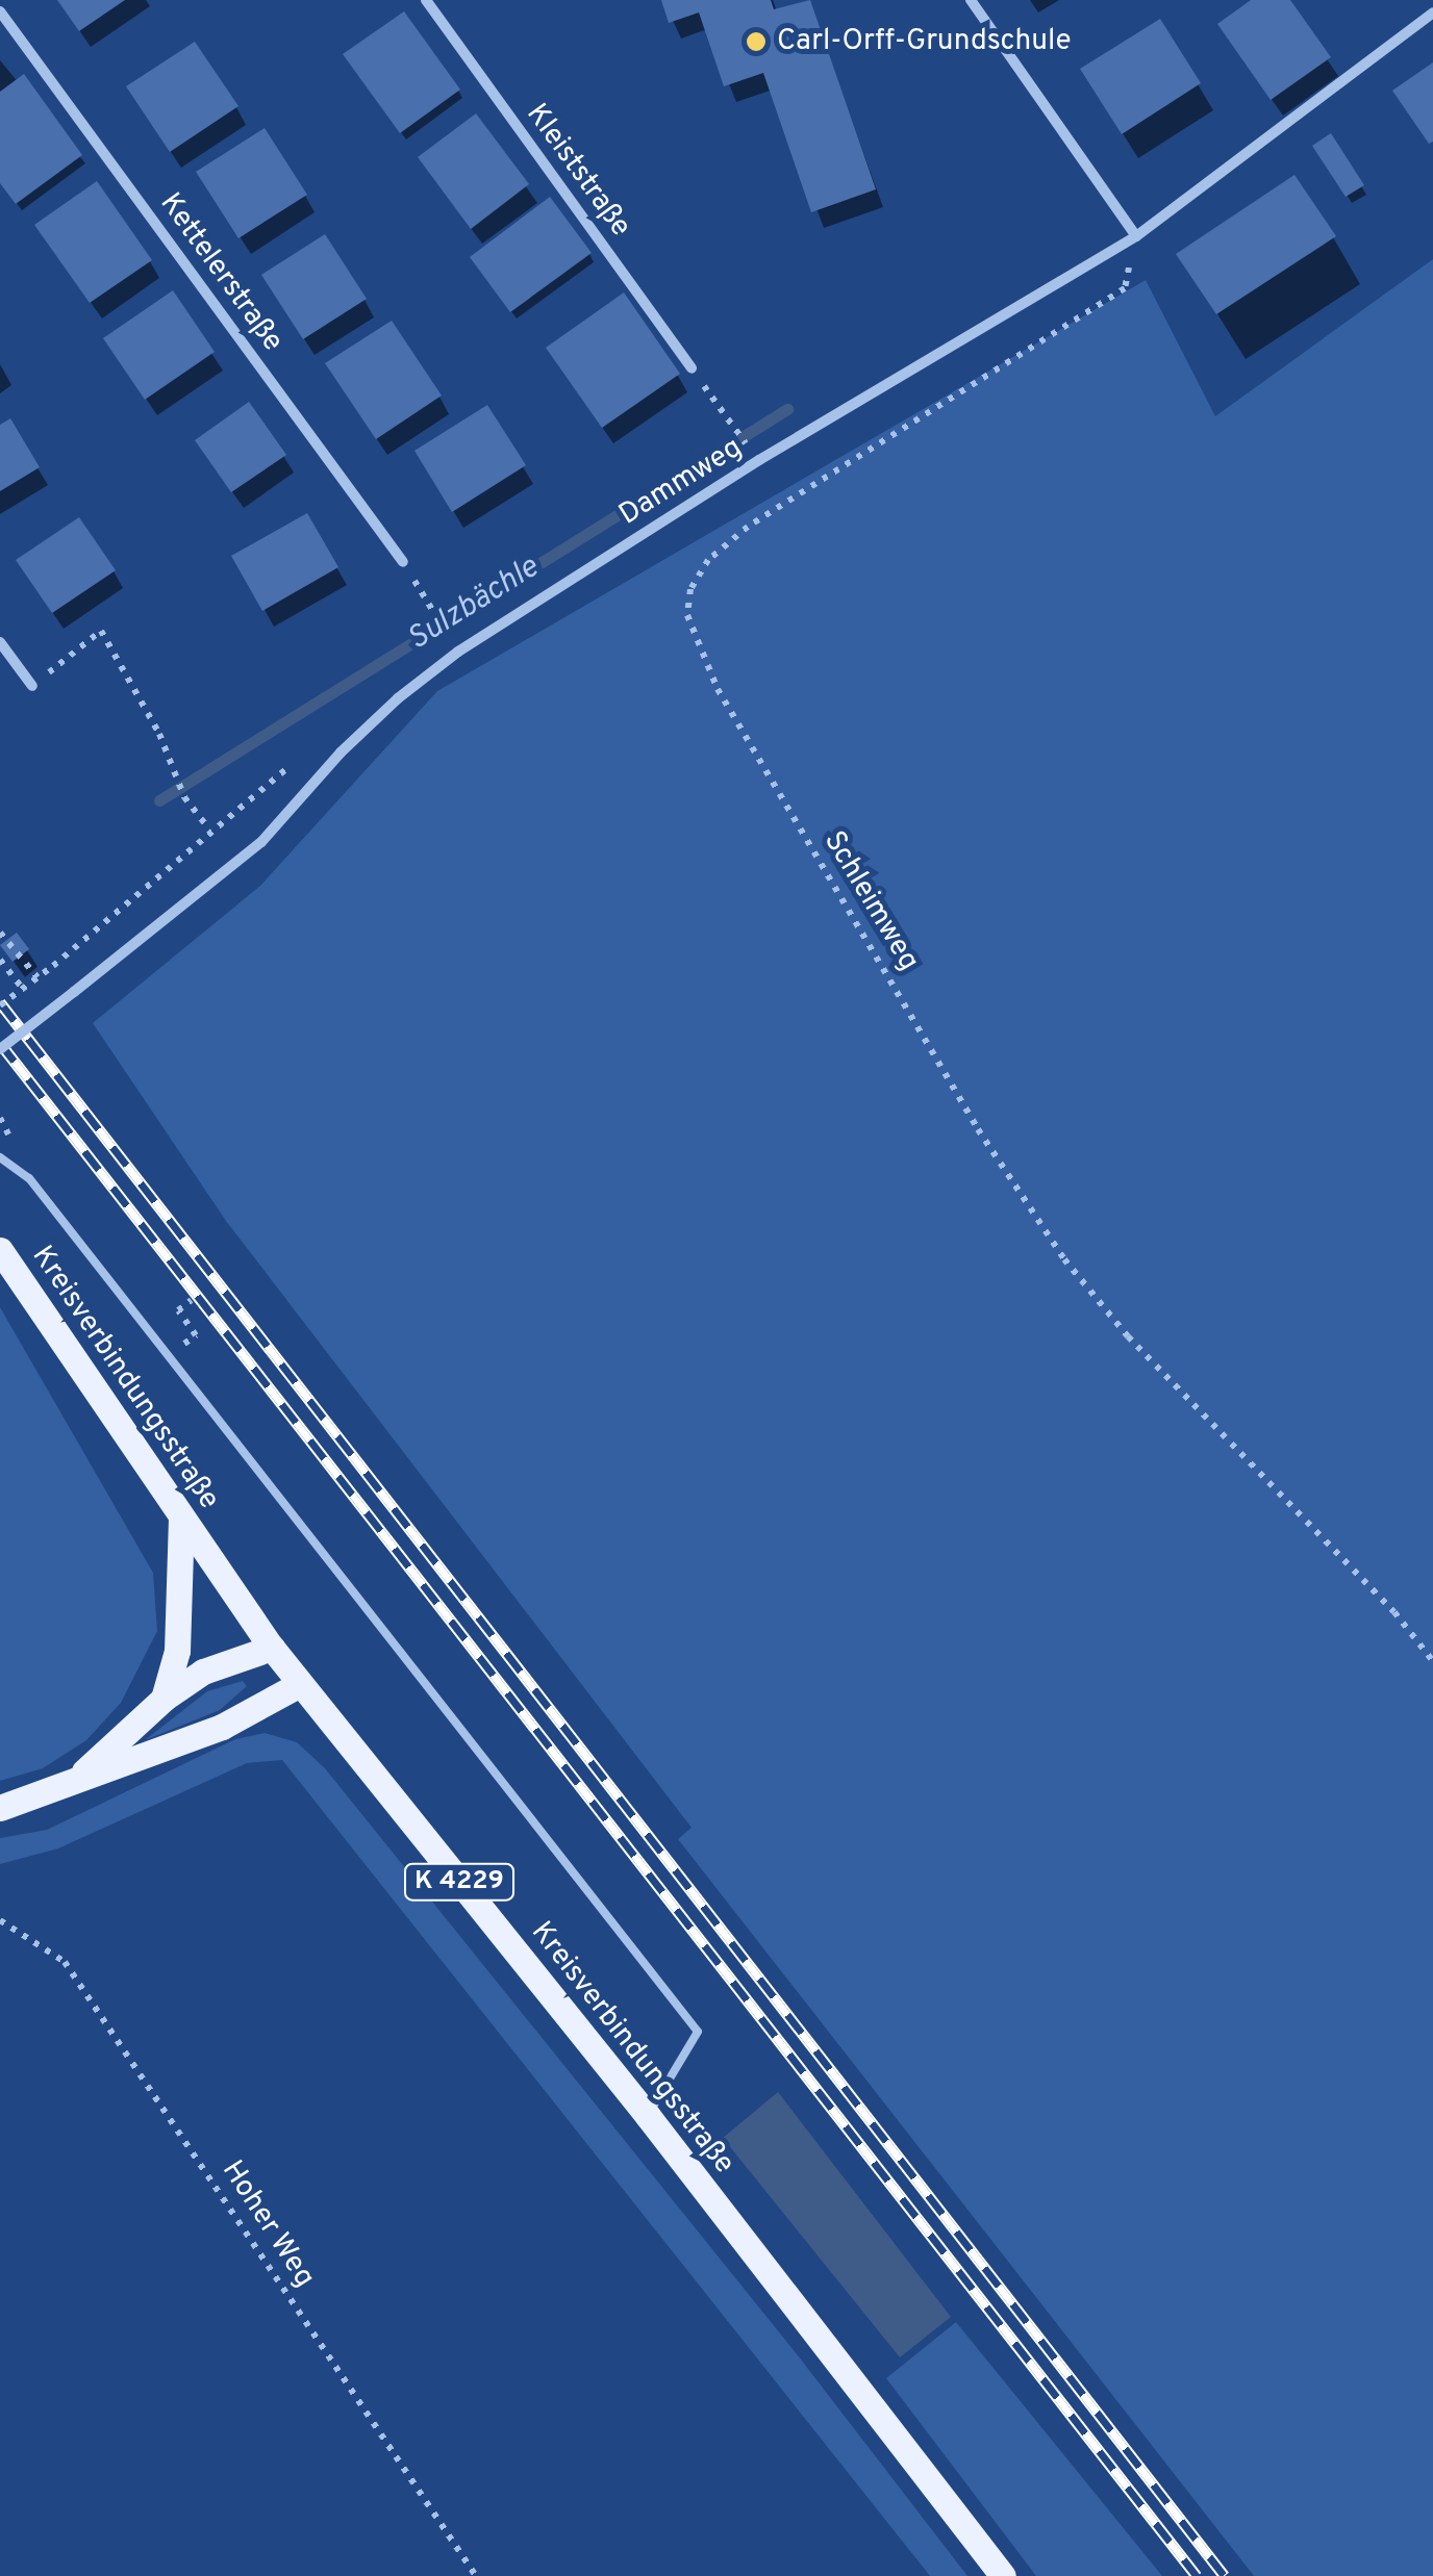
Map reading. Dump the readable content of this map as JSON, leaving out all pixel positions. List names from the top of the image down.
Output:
{
  "streets": {
    "main road": ["Kreisverbindungsstraße", "K 4229"],
    "street": ["Kleiststraße", "Kettelerstraße", "Dammweg"],
    "path": ["Schleimweg", "Hoher Weg"]
  },
  "crossings": [
    ["Dammweg", "Schleimweg"]
  ],
  "water": ["Sulzbächle"],
  "places": ["Carl-Orff-Grundschule"]
}
